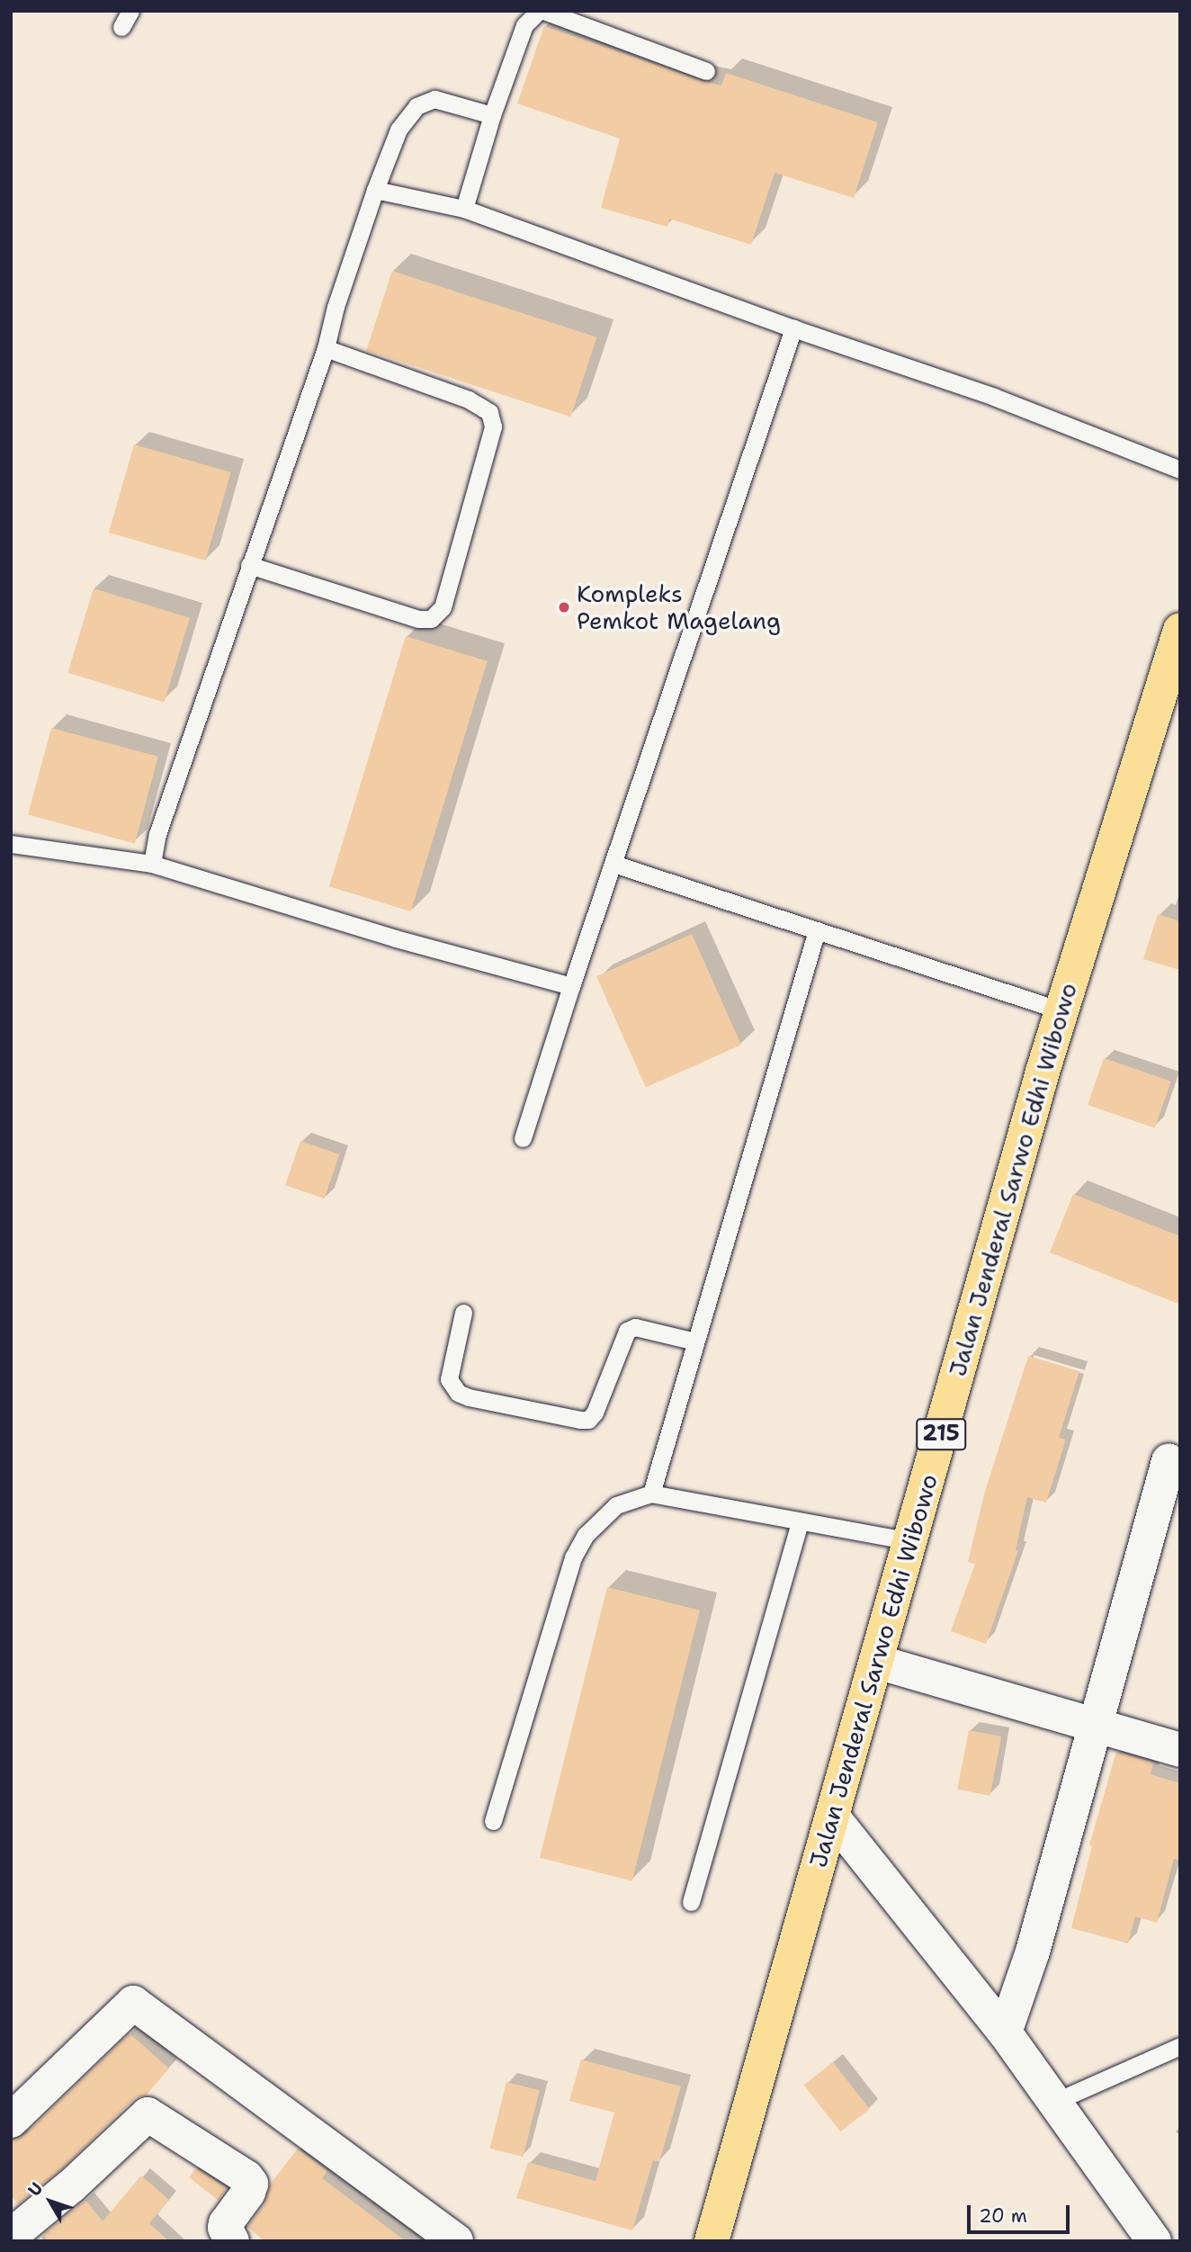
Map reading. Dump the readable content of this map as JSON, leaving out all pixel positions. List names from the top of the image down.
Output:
{
  "streets": {
    "main road": ["Jalan Jenderal Sarwo Edhi Wibowo", "215"]
  },
  "places": ["Kompleks Pemkot Magelang"],
  "scale_bar": "20 m",
  "north": "top left"
}
